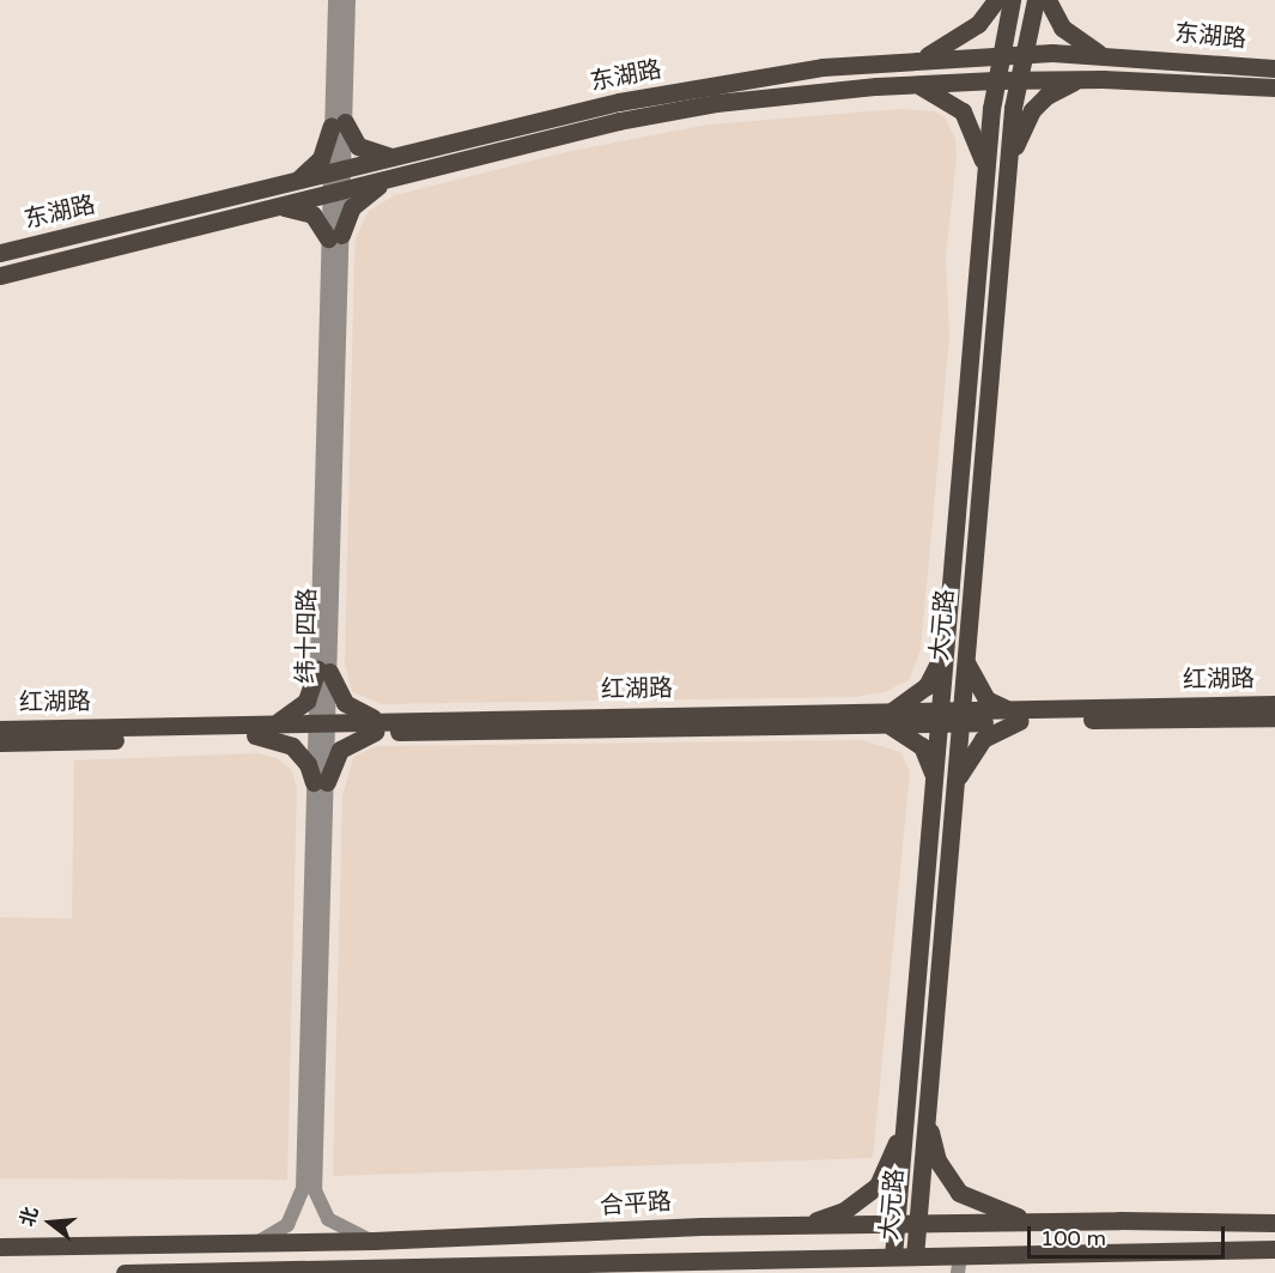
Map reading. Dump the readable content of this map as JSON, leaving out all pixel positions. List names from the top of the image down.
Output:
{
  "streets": {
    "main road": [
      "东湖路",
      "大元路",
      "红湖路",
      "合平路"
    ],
    "street": ["纬十四路"]
  },
  "crossings": [
    ["东湖路", "大元路"],
    ["东湖路", "纬十四路"],
    ["大元路", "红湖路"],
    ["大元路", "合平路"],
    ["纬十四路", "红湖路"],
    ["纬十四路", "合平路"]
  ],
  "scale_bar": "100 m",
  "north": "left"
}
